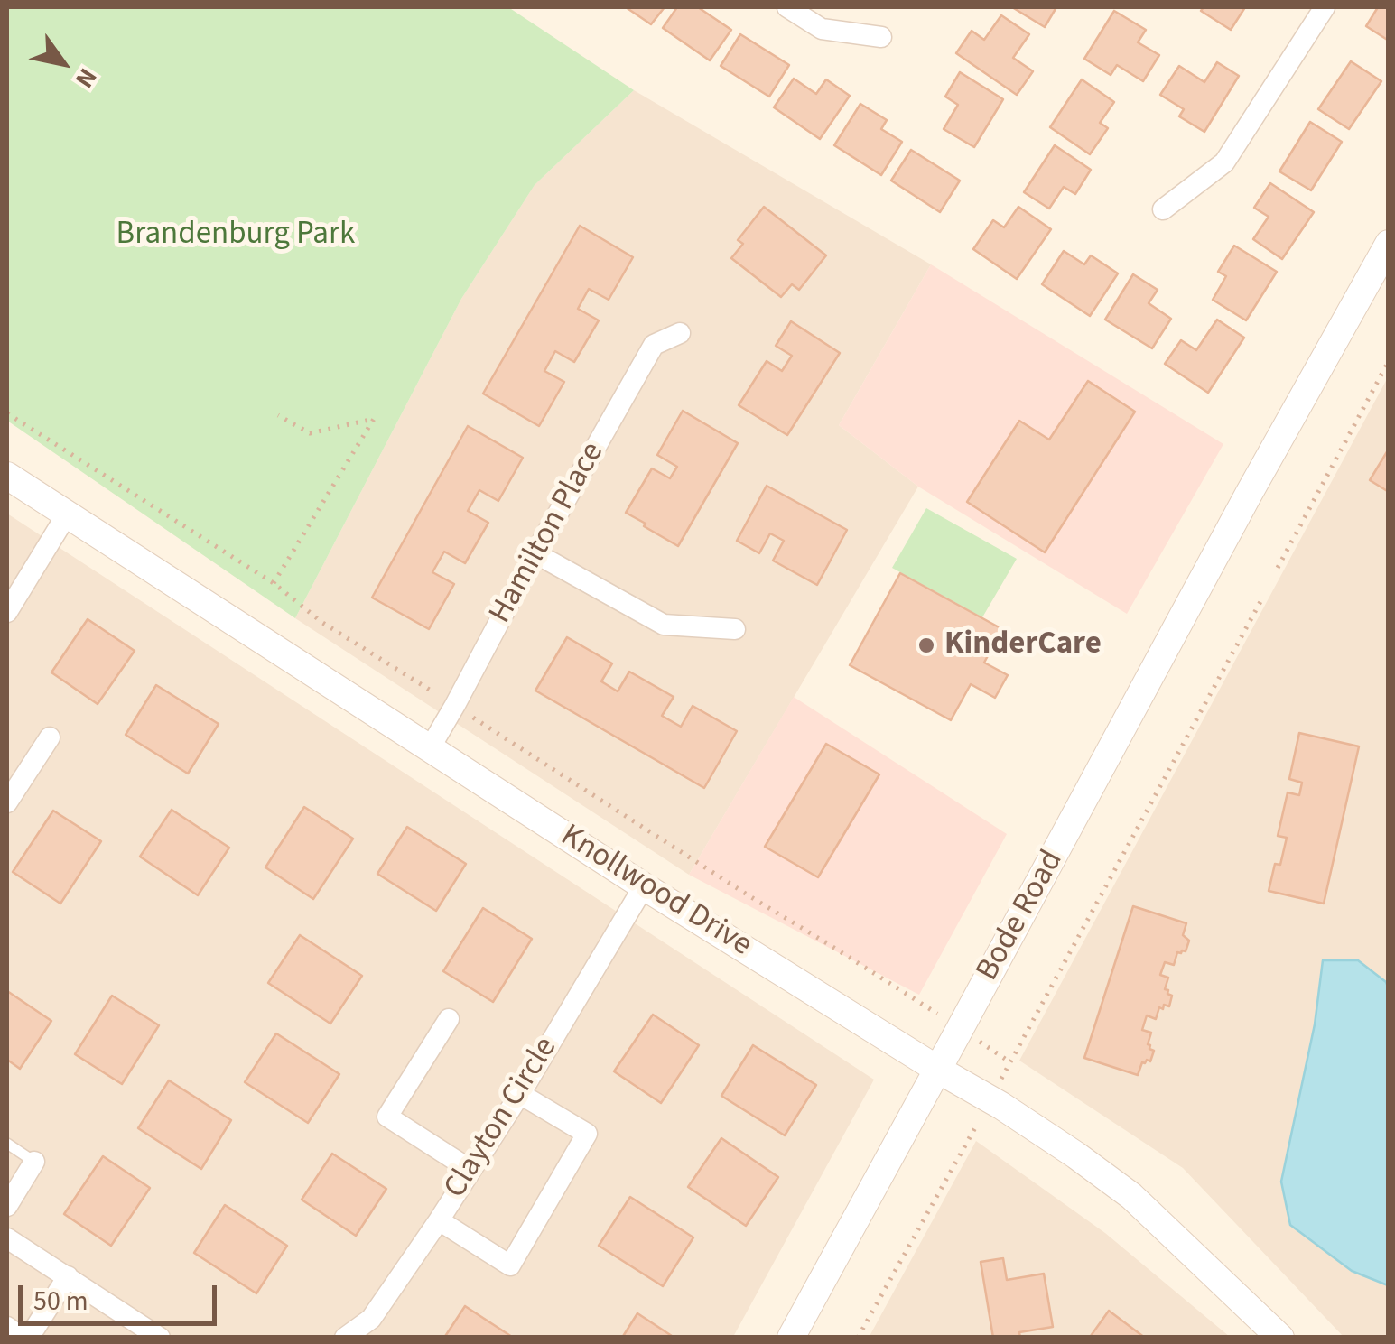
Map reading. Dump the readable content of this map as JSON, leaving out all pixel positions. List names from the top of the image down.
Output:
{
  "streets": {
    "street": [
      "Hamilton Place",
      "Knollwood Drive",
      "Bode Road",
      "Clayton Circle"
    ]
  },
  "crossings": [
    ["Hamilton Place", "Knollwood Drive"],
    ["Knollwood Drive", "Bode Road"],
    ["Knollwood Drive", "Clayton Circle"]
  ],
  "parks": ["Brandenburg Park"],
  "places": ["KinderCare"],
  "scale_bar": "50 m",
  "north": "bottom right"
}
